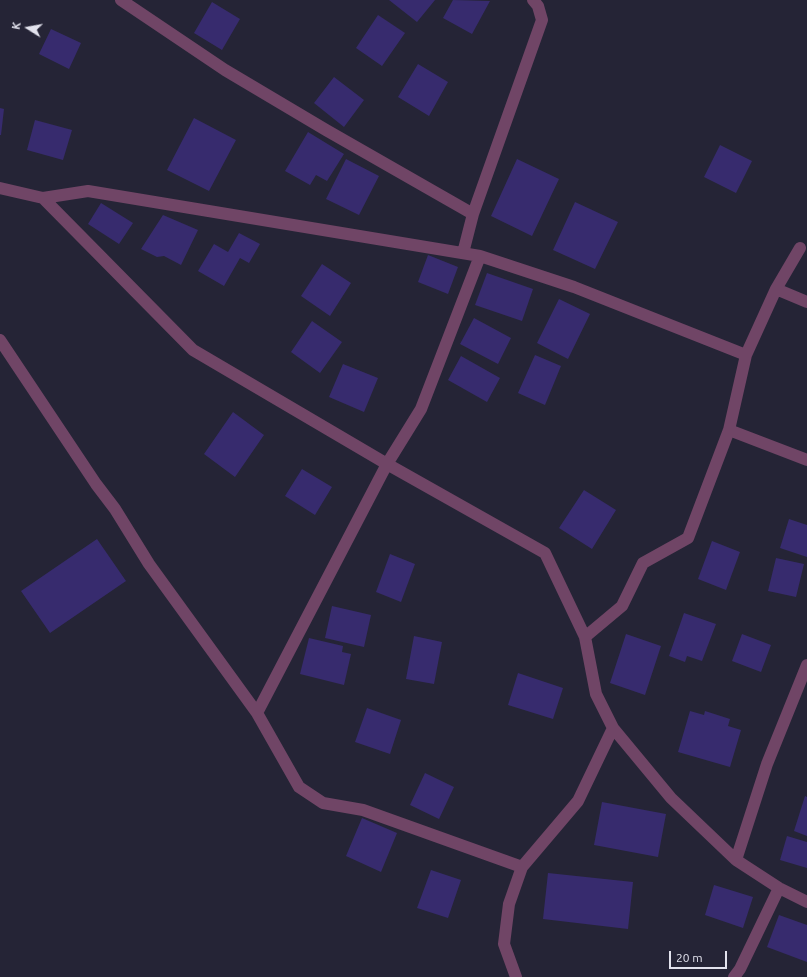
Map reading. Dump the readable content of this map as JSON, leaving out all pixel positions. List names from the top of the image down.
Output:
{
  "scale_bar": "20 m",
  "north": "left"
}
